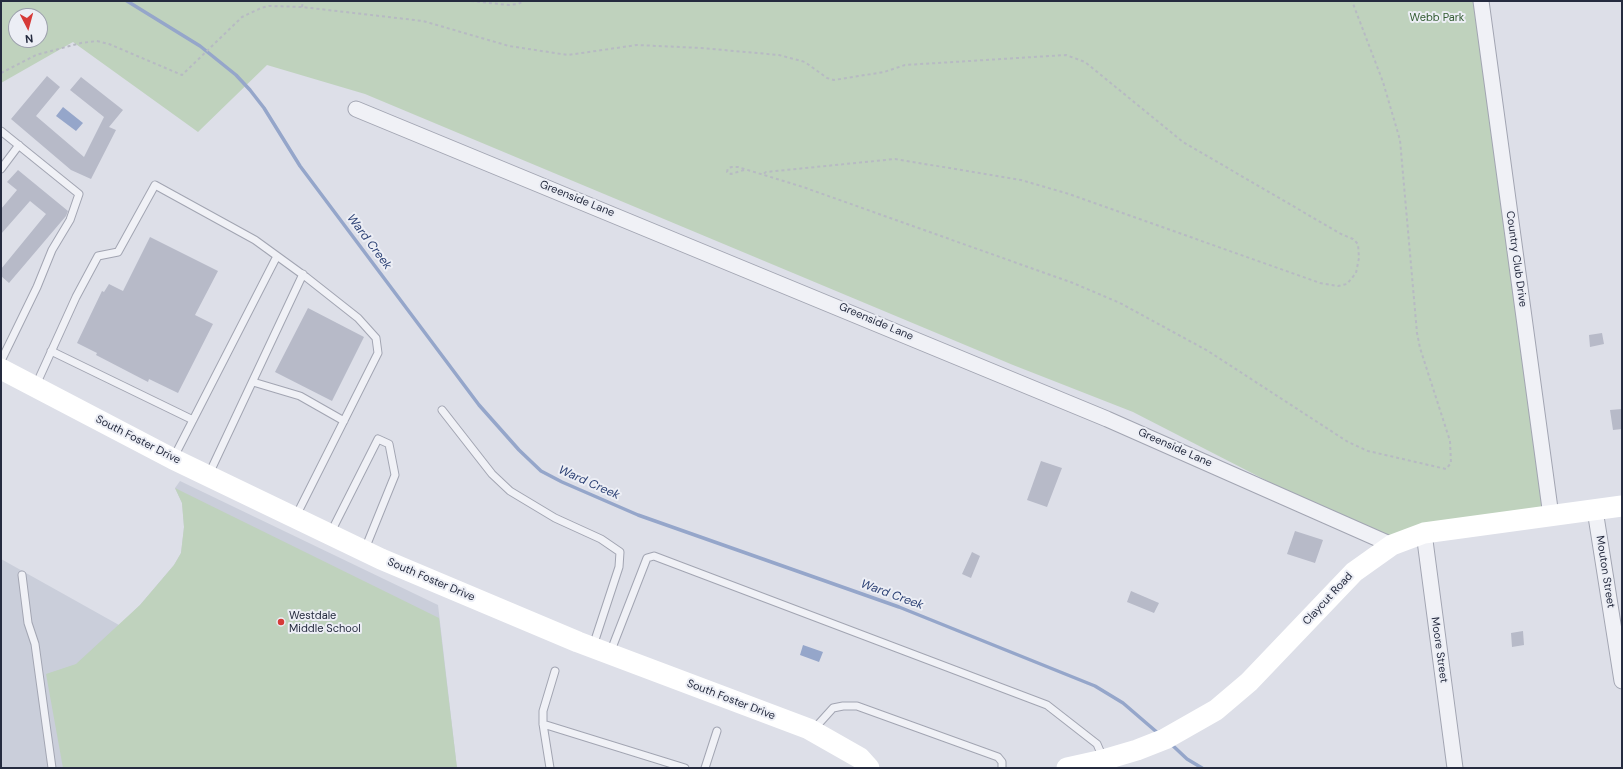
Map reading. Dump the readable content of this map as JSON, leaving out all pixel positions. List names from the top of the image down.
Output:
{
  "streets": {
    "street": [
      "Greenside Lane",
      "Country Club Drive",
      "South Foster Drive",
      "Mouton Street",
      "Claycut Road",
      "Moore Street"
    ]
  },
  "crossings": [
    ["Greenside Lane", "Claycut Road"],
    ["Country Club Drive", "Claycut Road"],
    ["Mouton Street", "Claycut Road"],
    ["Claycut Road", "Moore Street"]
  ],
  "water": ["Ward Creek"],
  "parks": ["Webb Park"],
  "places": ["Westdale Middle School"],
  "north": "bottom"
}
